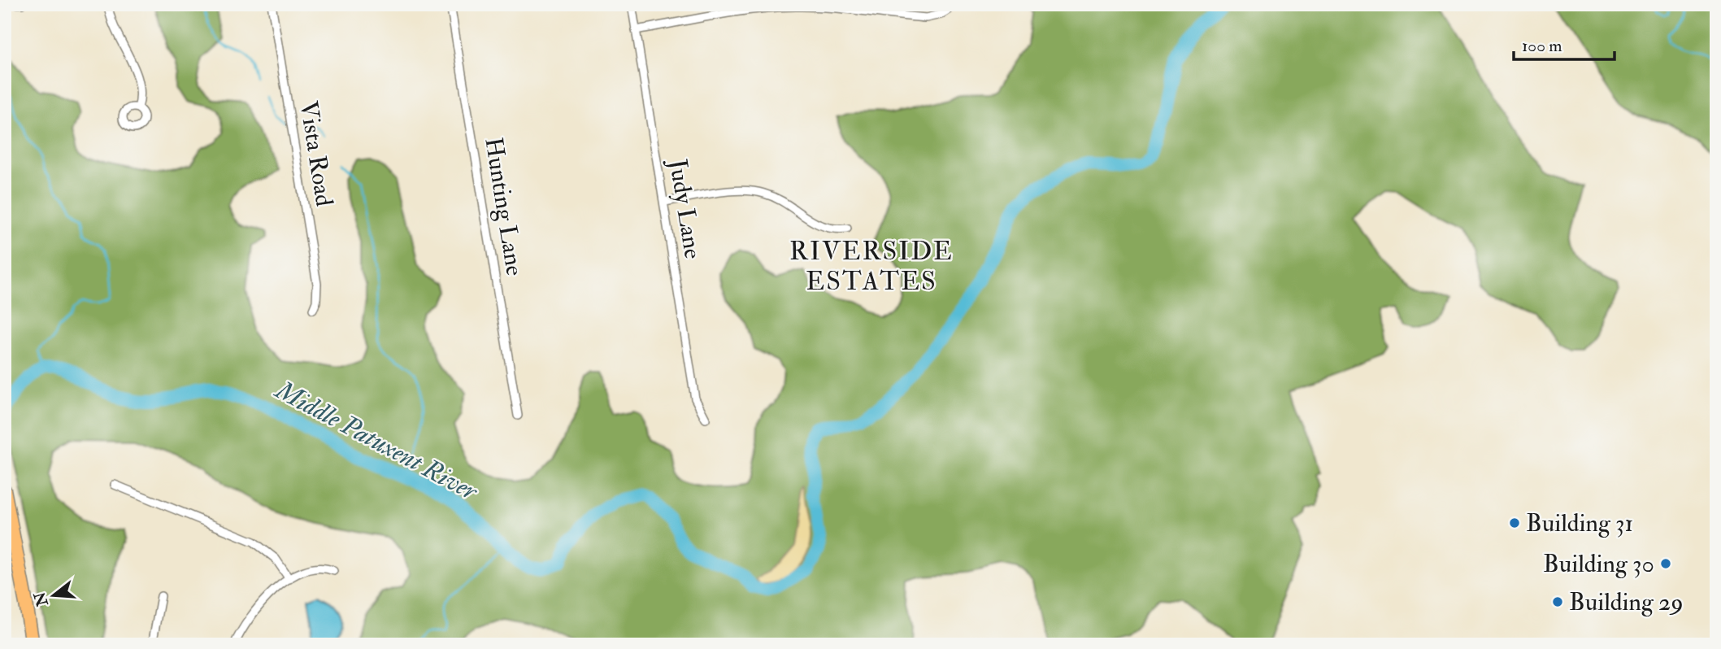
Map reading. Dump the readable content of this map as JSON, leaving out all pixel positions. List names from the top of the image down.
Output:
{
  "streets": {
    "street": ["Vista Road", "Hunting Lane", "Judy Lane"]
  },
  "districts": ["RIVERSIDE ESTATES"],
  "water": ["Middle Patuxent River"],
  "places": ["Building 31", "Building 30", "Building 29"],
  "scale_bar": "100 m",
  "north": "left"
}
